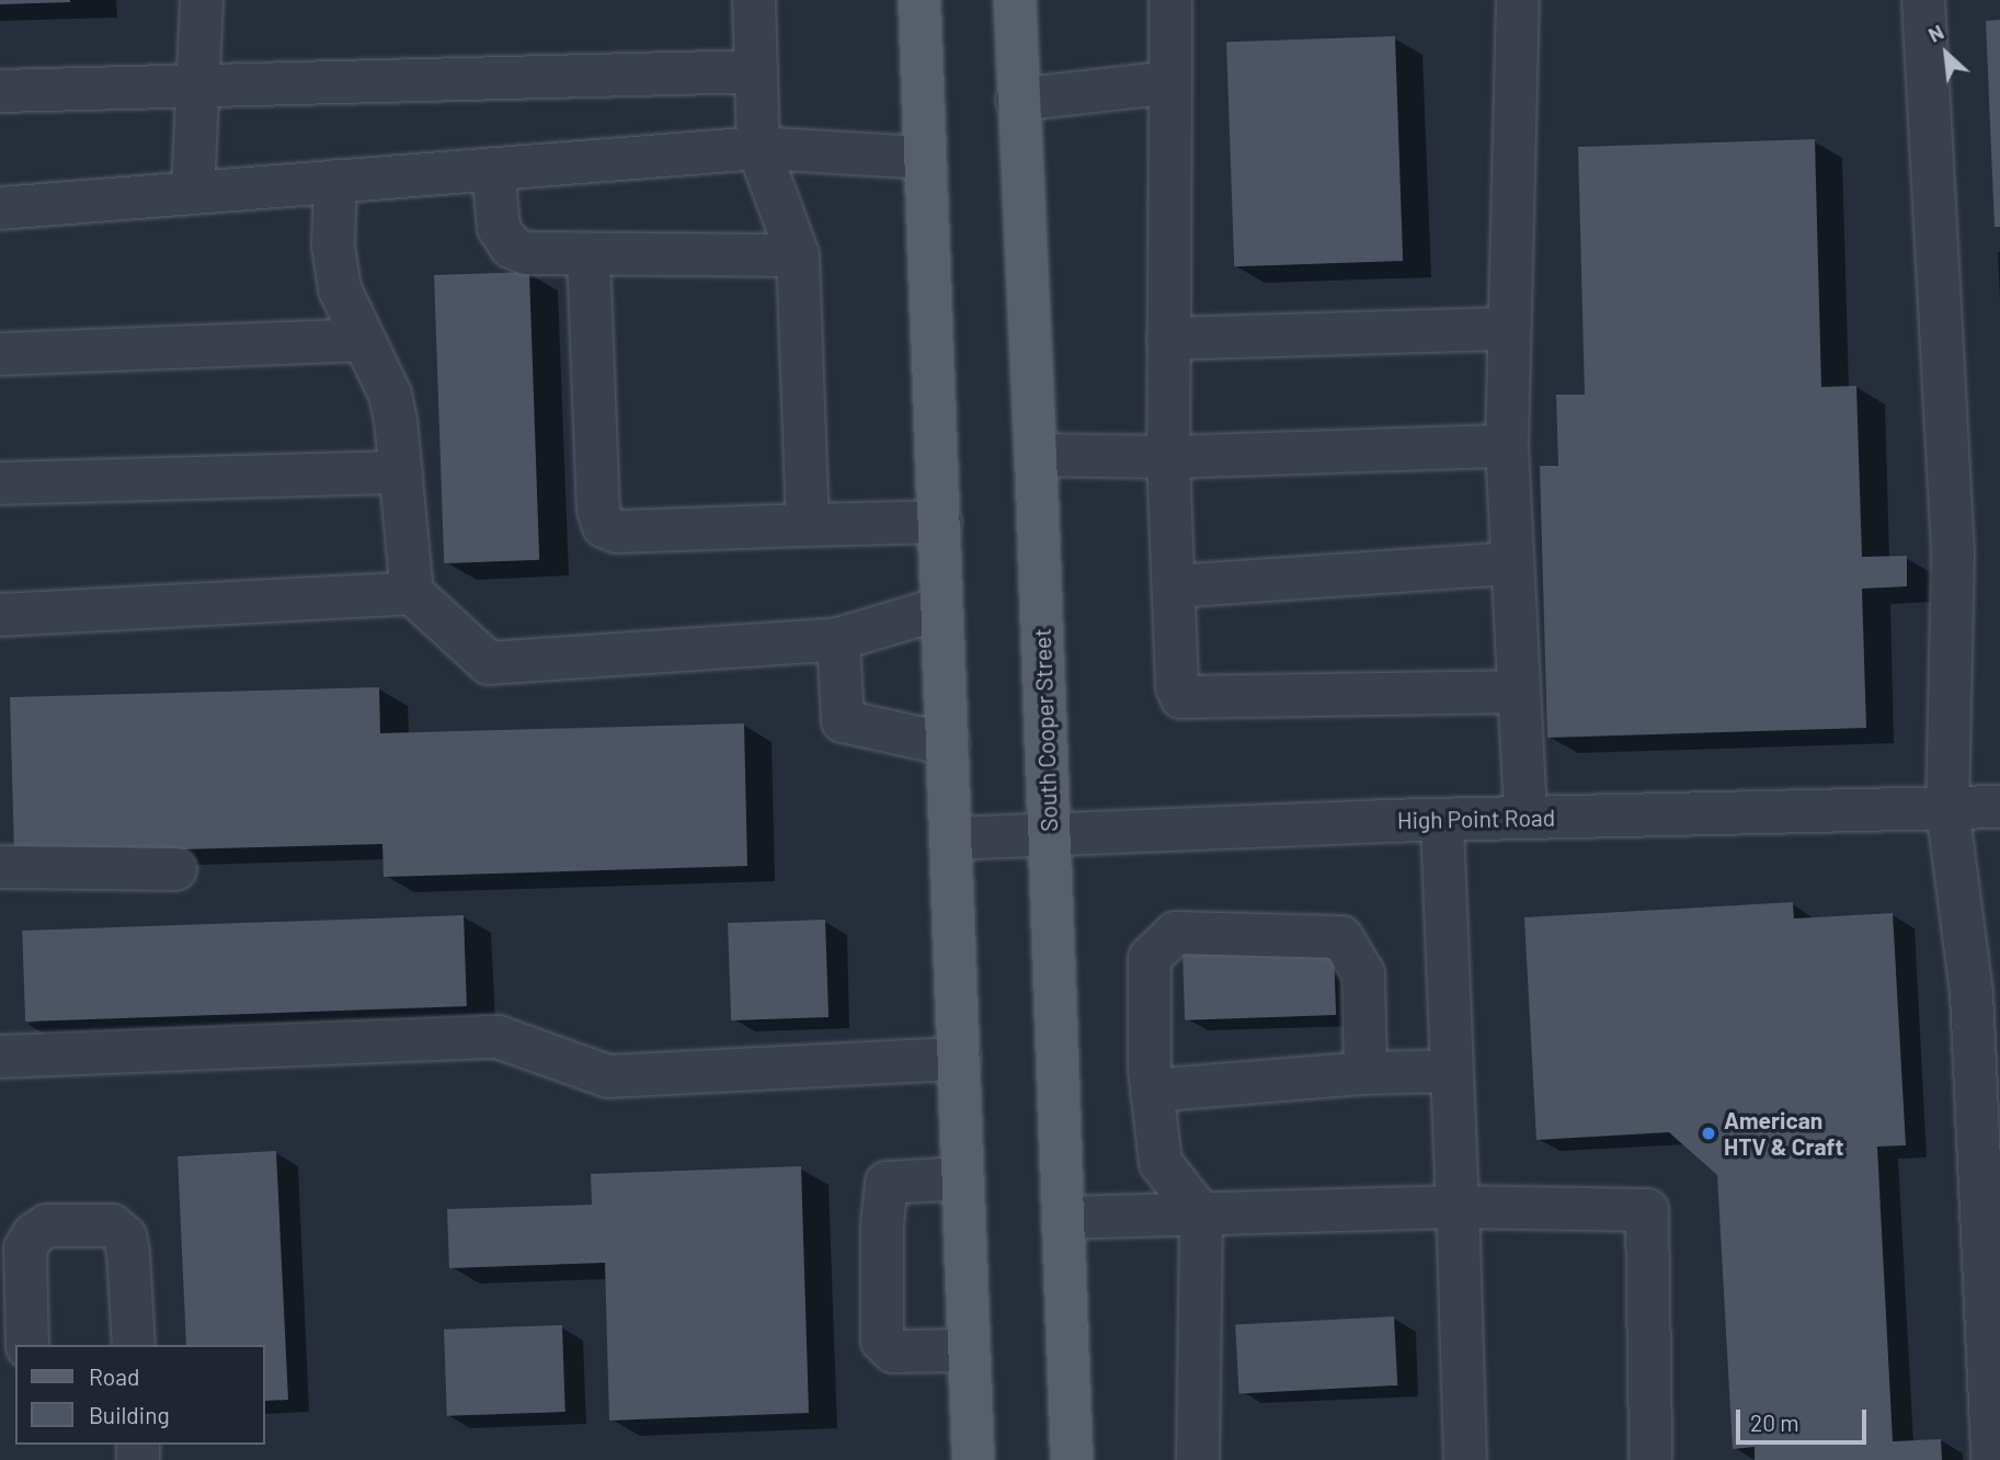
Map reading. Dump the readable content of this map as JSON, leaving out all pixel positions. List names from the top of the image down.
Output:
{
  "streets": {
    "main road": ["South Cooper Street"],
    "street": ["High Point Road"]
  },
  "crossings": [
    ["South Cooper Street", "High Point Road"]
  ],
  "places": ["American HTV & Craft"],
  "legend": ["Road", "Building"],
  "scale_bar": "20 m",
  "north": "top left"
}
